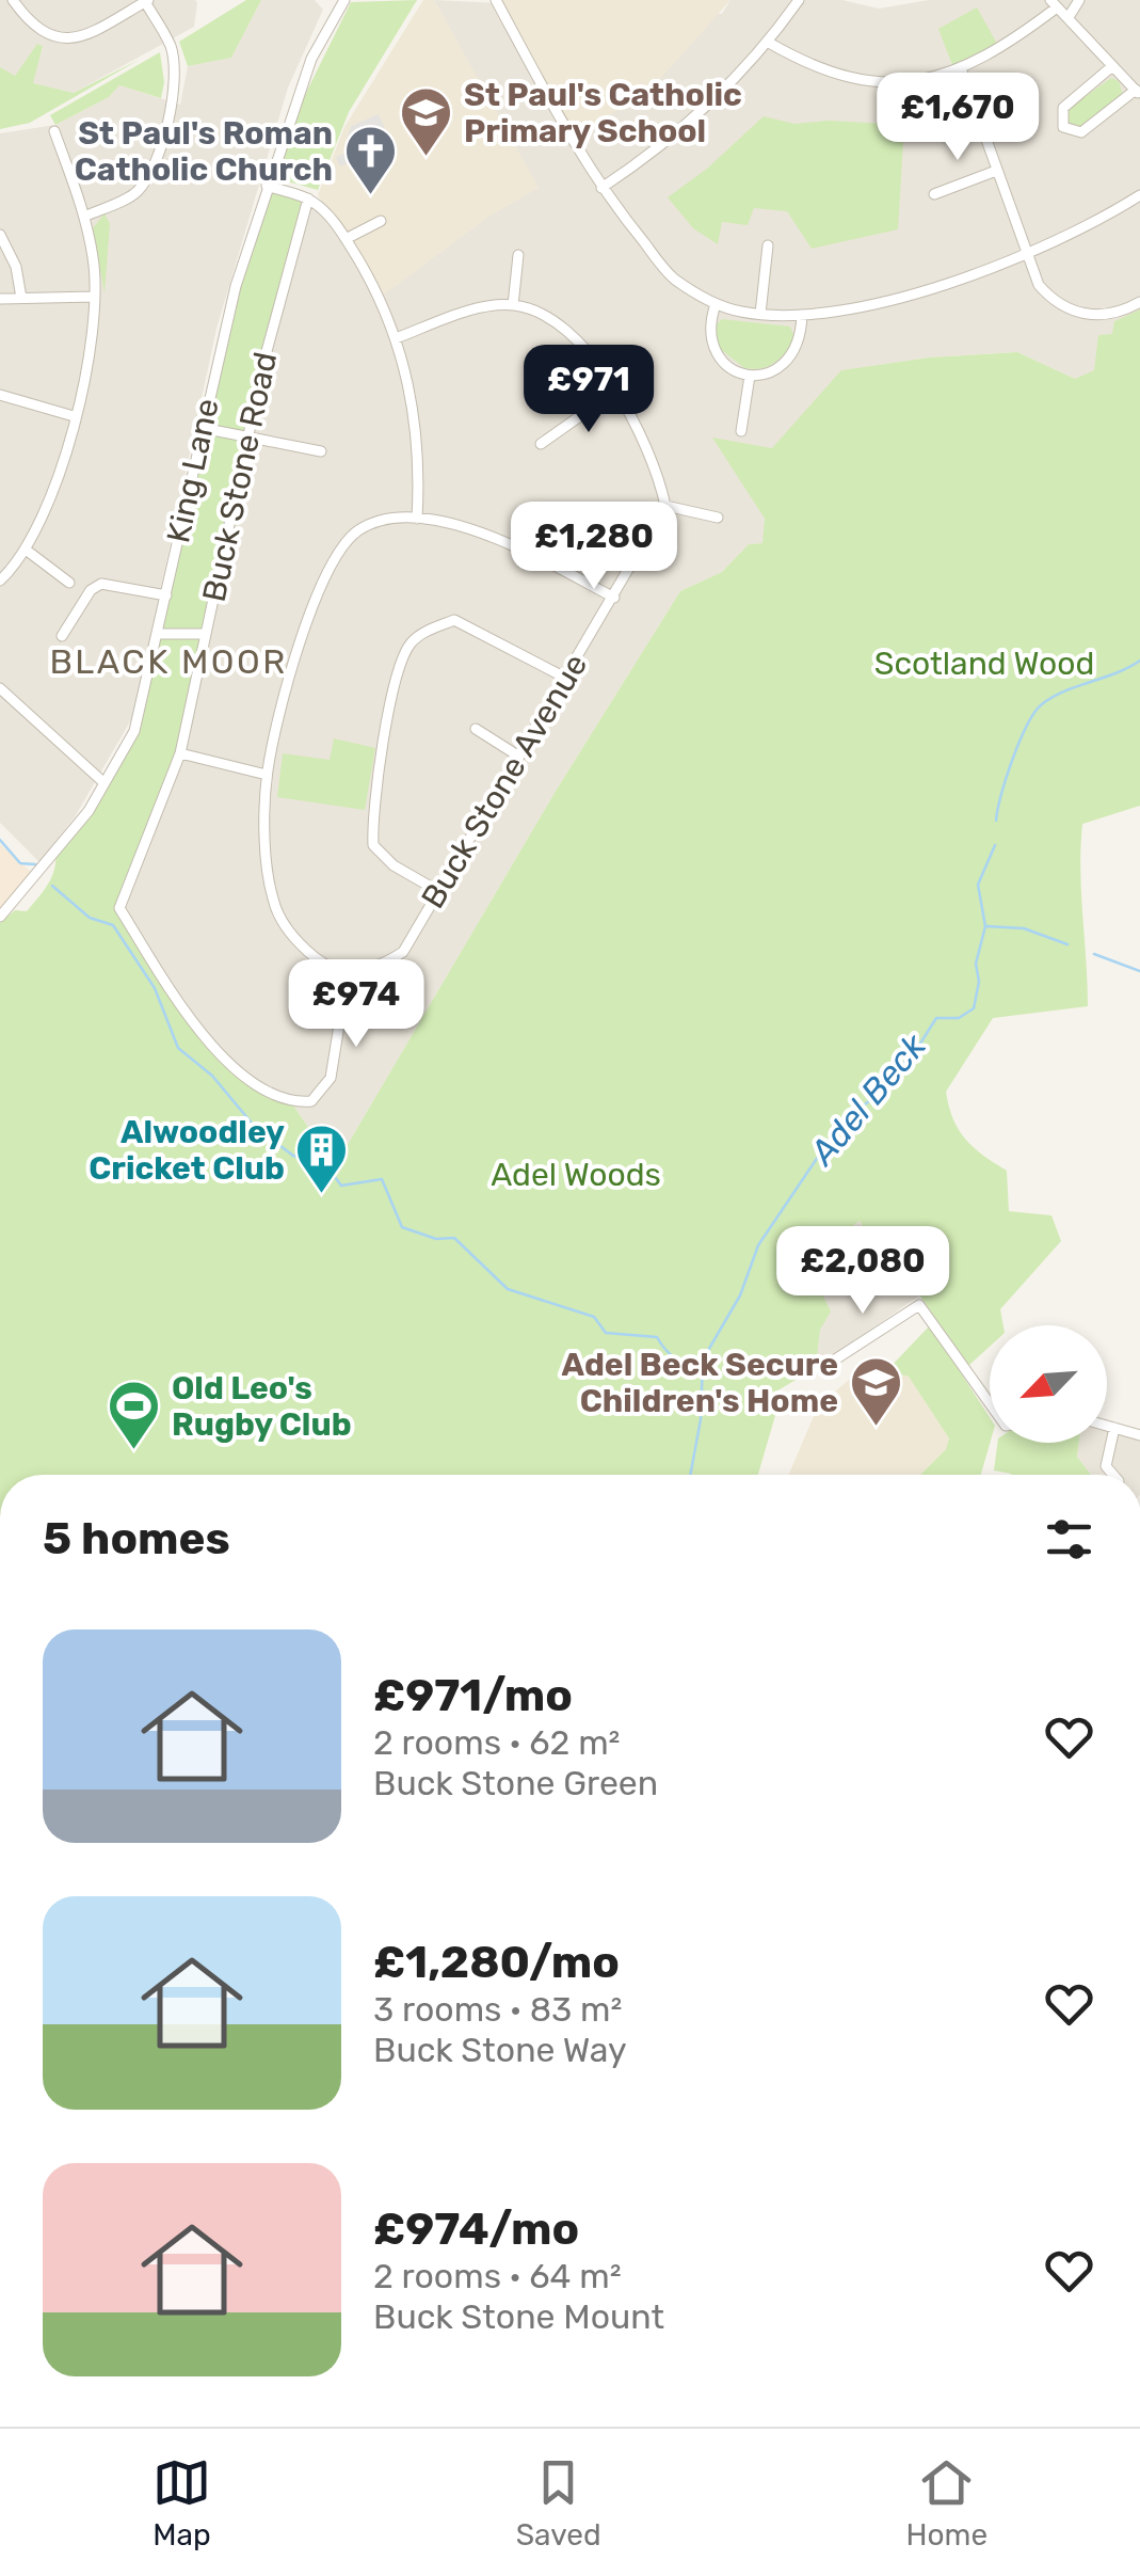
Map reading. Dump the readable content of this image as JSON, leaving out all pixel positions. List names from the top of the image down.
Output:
{
  "streets": {
    "street": ["King Lane", "Buck Stone Road", "Buck Stone Avenue"]
  },
  "crossings": [
    ["Buck Stone Road", "Buck Stone Avenue"]
  ],
  "districts": ["BLACK MOOR"],
  "water": ["Adel Beck"],
  "parks": ["Scotland Wood", "Adel Woods"],
  "places": {
    "school or university": ["St Paul's Catholic Primary School", "Adel Beck Secure Children's Home"],
    "church": ["St Paul's Roman Catholic Church"],
    "building": ["Alwoodley Cricket Club"],
    "sports": ["Old Leo's Rugby Club"]
  },
  "north": "bottom left",
  "page": {
    "price": [
      "£1,670",
      "£971",
      "£1,280",
      "£974",
      "£2,080"
    ],
    "heading": "5 homes",
    "list": [
      {
        "name": "£971/mo",
        "note": "2 rooms · 62 m² · Buck Stone Green"
      },
      {
        "name": "£1,280/mo",
        "note": "3 rooms · 83 m² · Buck Stone Way"
      },
      {
        "name": "£974/mo",
        "note": "2 rooms · 64 m² · Buck Stone Mount"
      }
    ],
    "tabs": ["Map", "Saved", "Home"]
  }
}
